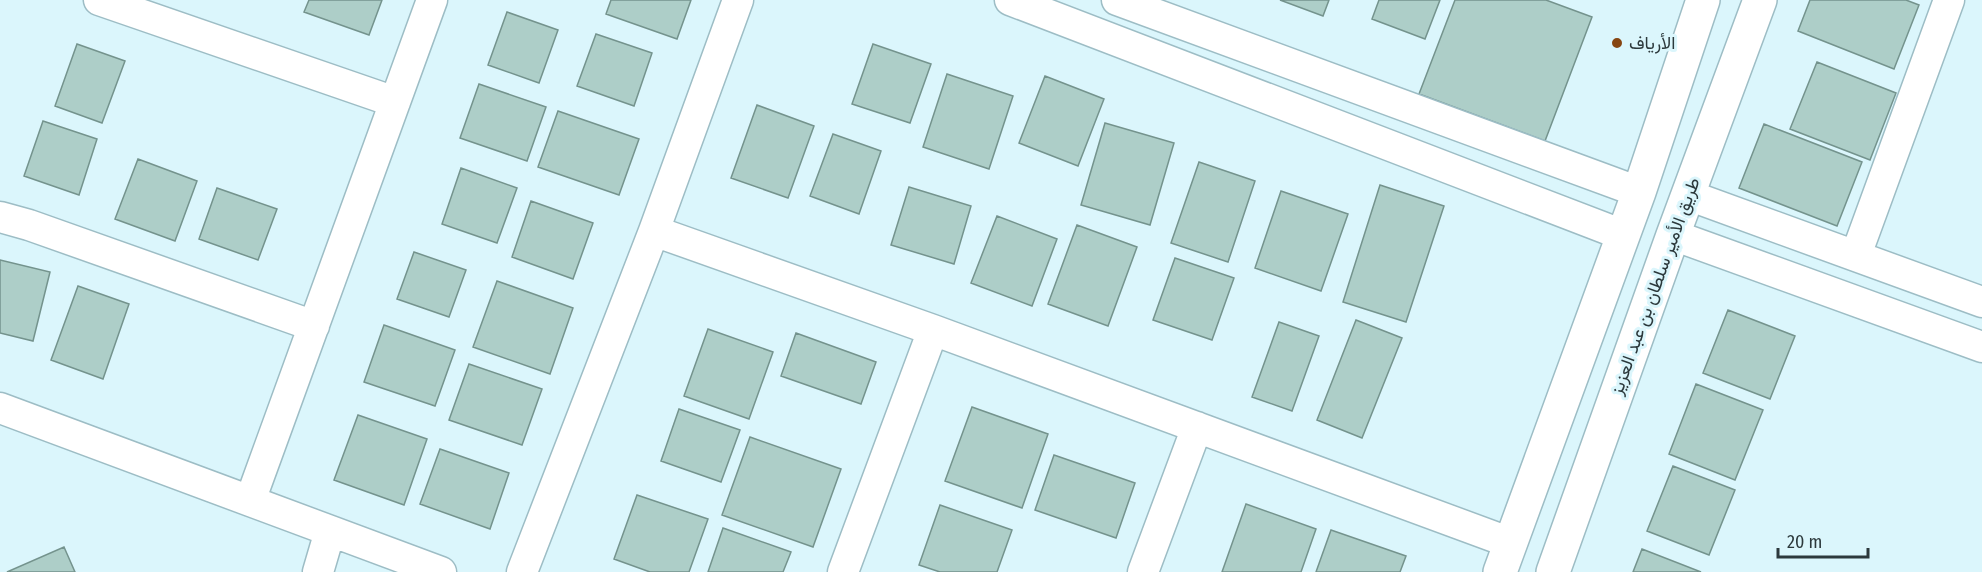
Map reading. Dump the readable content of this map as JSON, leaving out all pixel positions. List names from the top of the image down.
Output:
{
  "streets": {
    "main road": ["طريق الأمير سلطان بن عبد العزيز"]
  },
  "places": ["الأرياف"],
  "scale_bar": "20 m"
}
